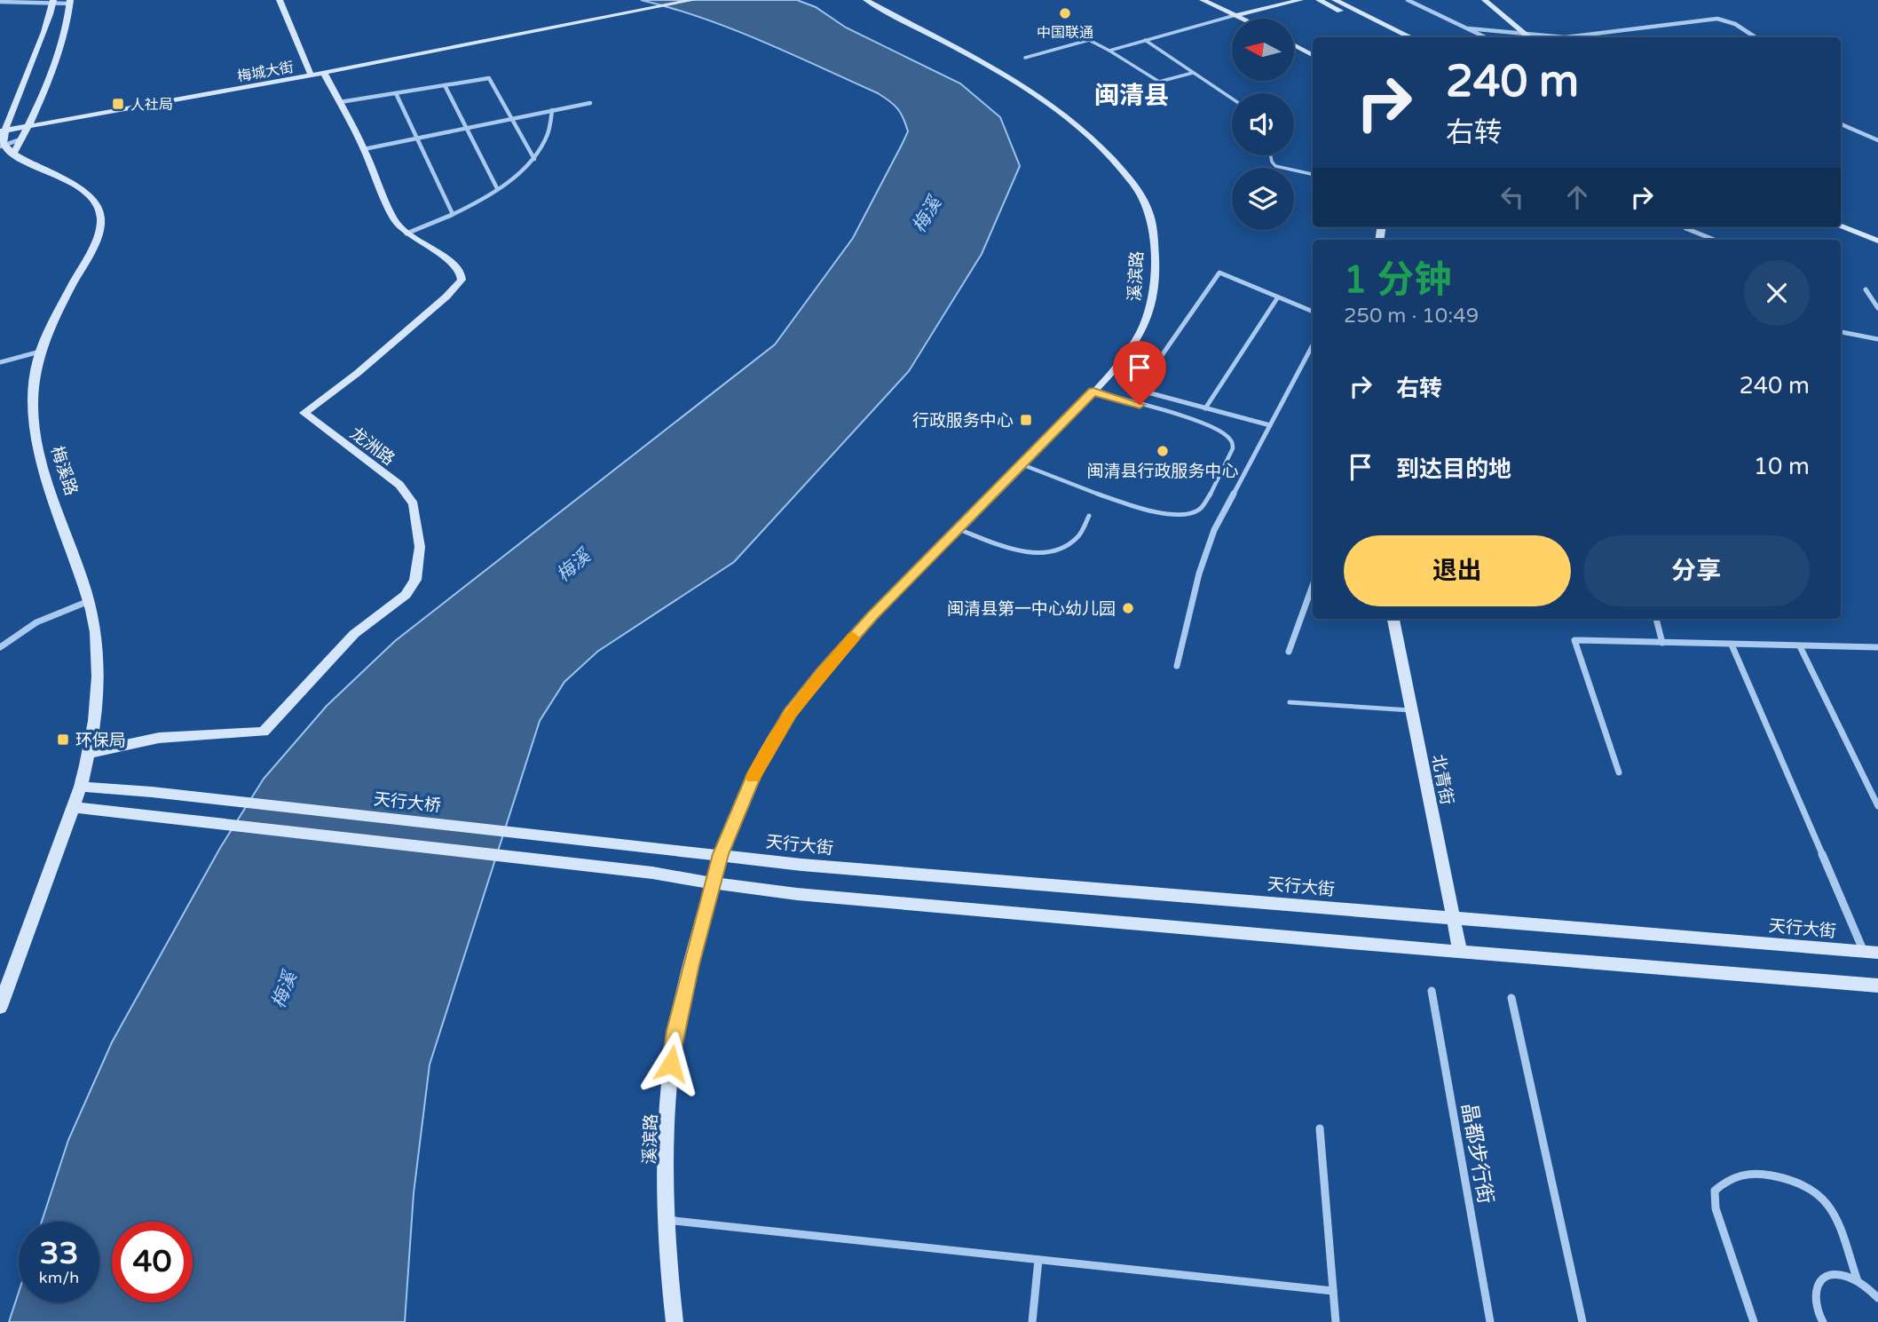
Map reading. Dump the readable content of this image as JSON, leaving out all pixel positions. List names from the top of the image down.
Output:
{
  "streets": {
    "street": [
      "梅城大街",
      "溪滨路",
      "龙洲路",
      "梅溪路",
      "北青街",
      "天行大桥",
      "天行大街",
      "晶都步行街"
    ]
  },
  "crossings": [
    ["梅城大街", "龙洲路"],
    ["溪滨路", "天行大桥"],
    ["溪滨路", "天行大街"],
    ["龙洲路", "梅溪路"],
    ["梅溪路", "天行大桥"],
    ["北青街", "天行大街"],
    ["天行大桥", "天行大街"]
  ],
  "districts": ["闽清县"],
  "water": ["梅溪"],
  "places": {
    "other": ["中国联通", "闽清县行政服务中心", "闽清县第一中心幼儿园"],
    "transit": ["人社局", "行政服务中心", "环保局"]
  },
  "north": "left",
  "page": {
    "turn": ["240 m", "右转"],
    "heading": ["1 分钟", "250 m · 10:49"],
    "list": [
      {
        "name": "右转",
        "value": "240 m"
      },
      {
        "name": "到达目的地",
        "value": "10 m"
      }
    ],
    "buttons": ["退出", "分享"],
    "speed": "33 km/h",
    "limit": "40"
  }
}
